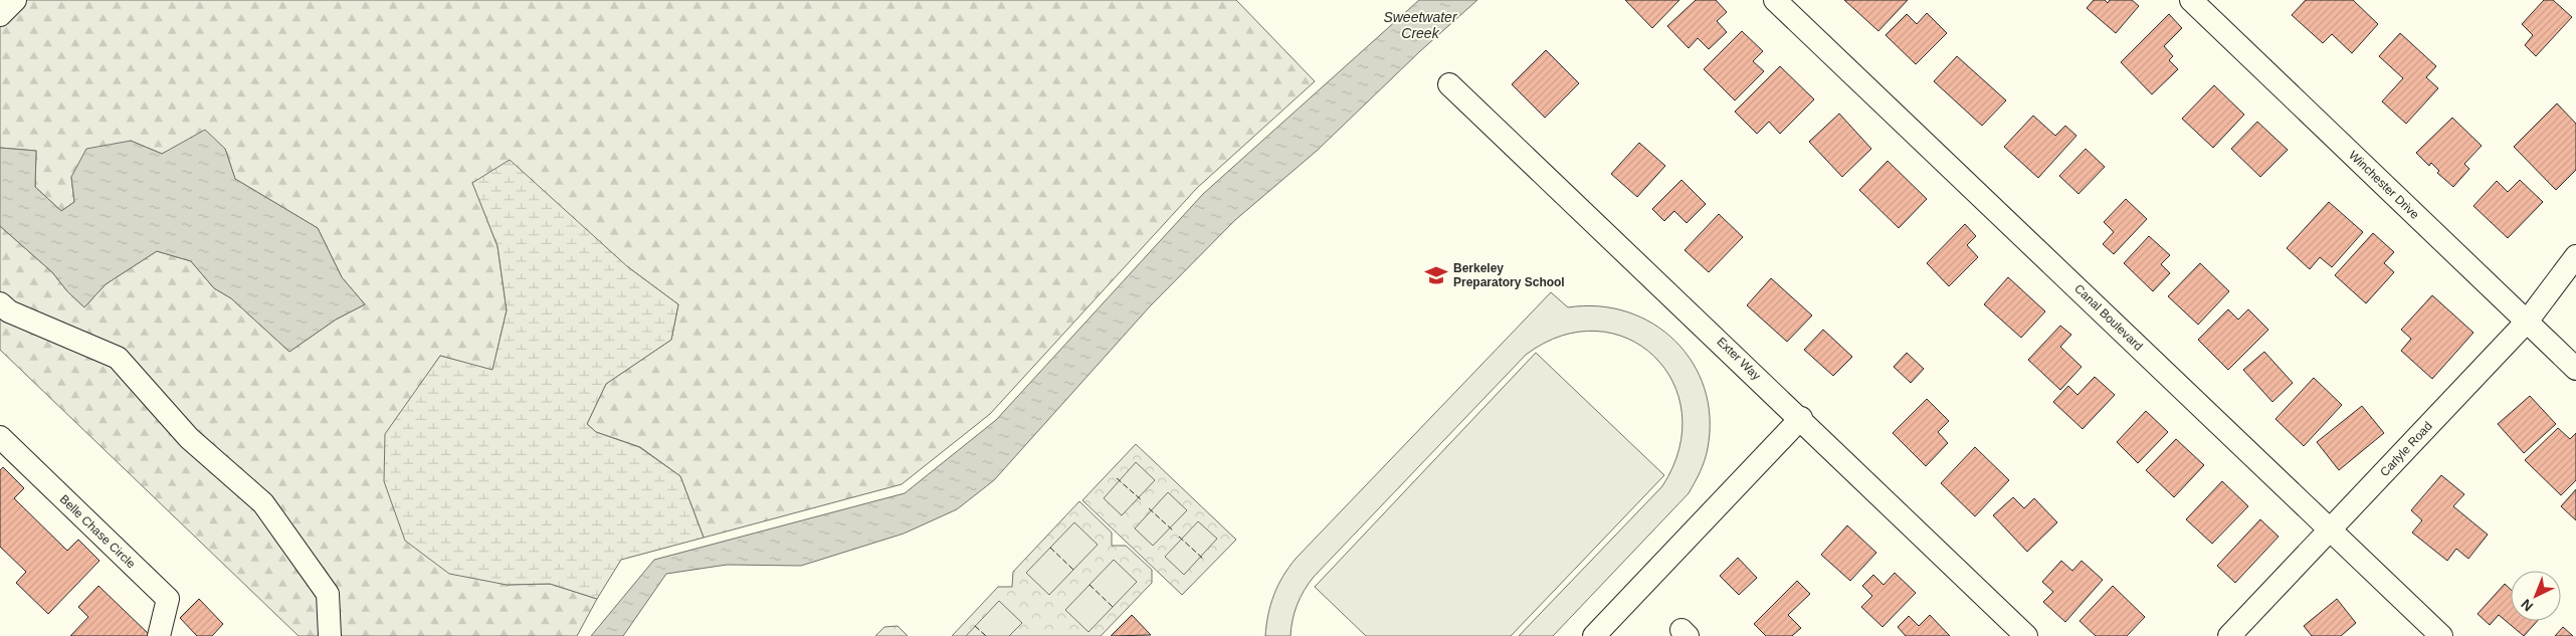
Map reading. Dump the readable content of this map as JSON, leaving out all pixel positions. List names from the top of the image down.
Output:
{
  "streets": {
    "street": [
      "Winchester Drive",
      "Canal Boulevard",
      "Exter Way",
      "Carlyle Road",
      "Belle Chase Circle"
    ]
  },
  "crossings": [
    ["Winchester Drive", "Carlyle Road"],
    ["Canal Boulevard", "Carlyle Road"]
  ],
  "water": ["Sweetwater Creek"],
  "places": {
    "school or university": ["Berkeley Preparatory School"]
  },
  "north": "bottom left"
}
